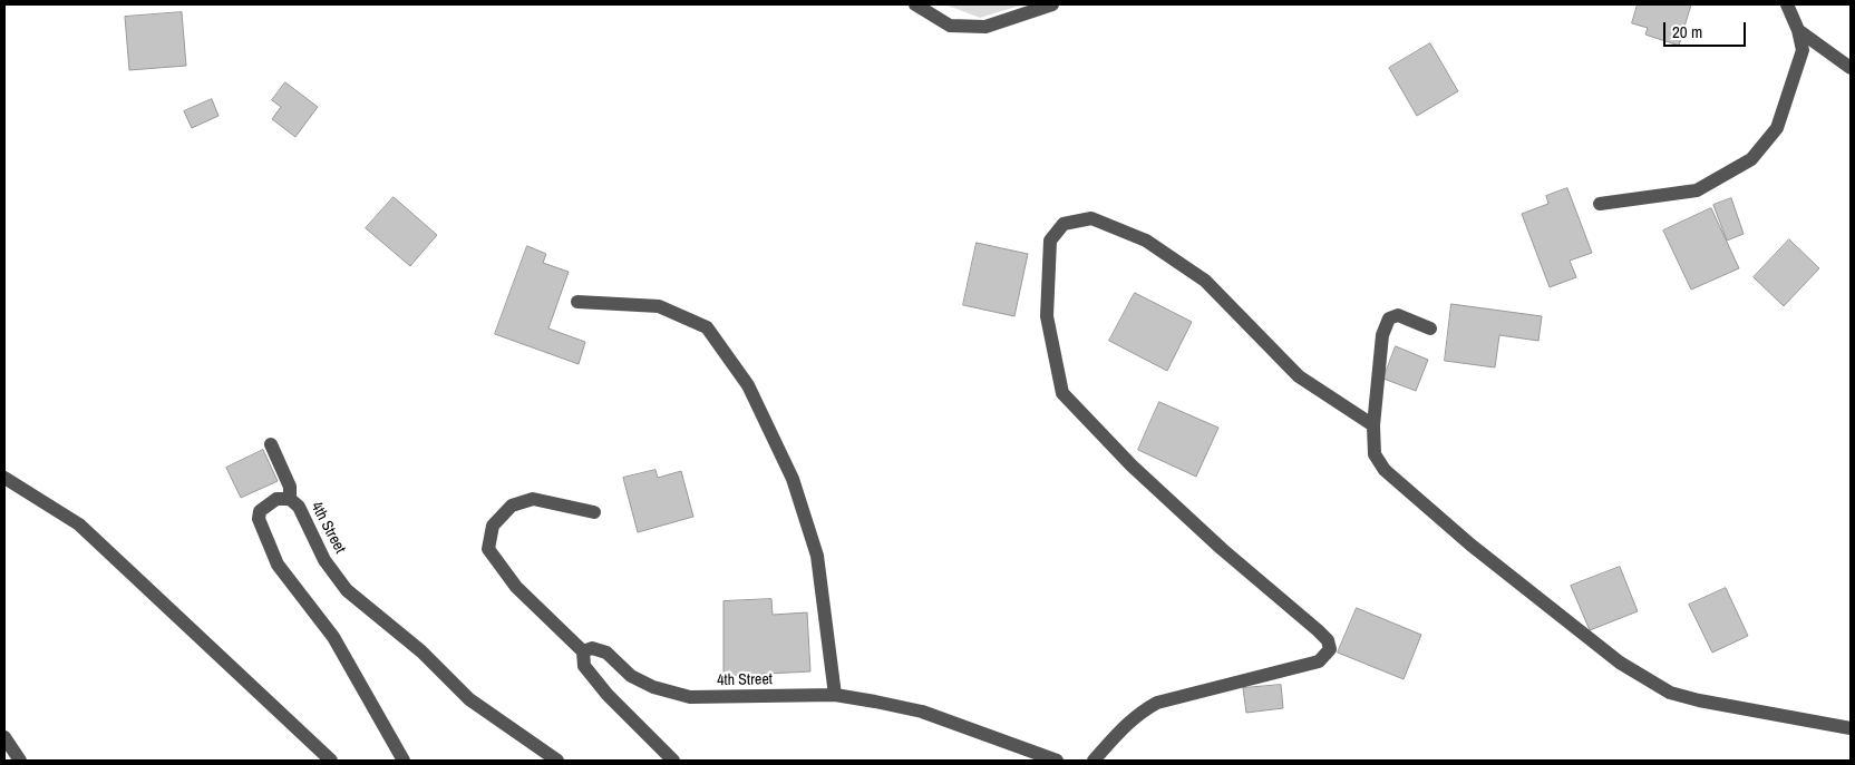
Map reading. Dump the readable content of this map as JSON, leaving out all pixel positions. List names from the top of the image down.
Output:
{
  "streets": {
    "street": ["4th Street"]
  },
  "scale_bar": "20 m"
}
